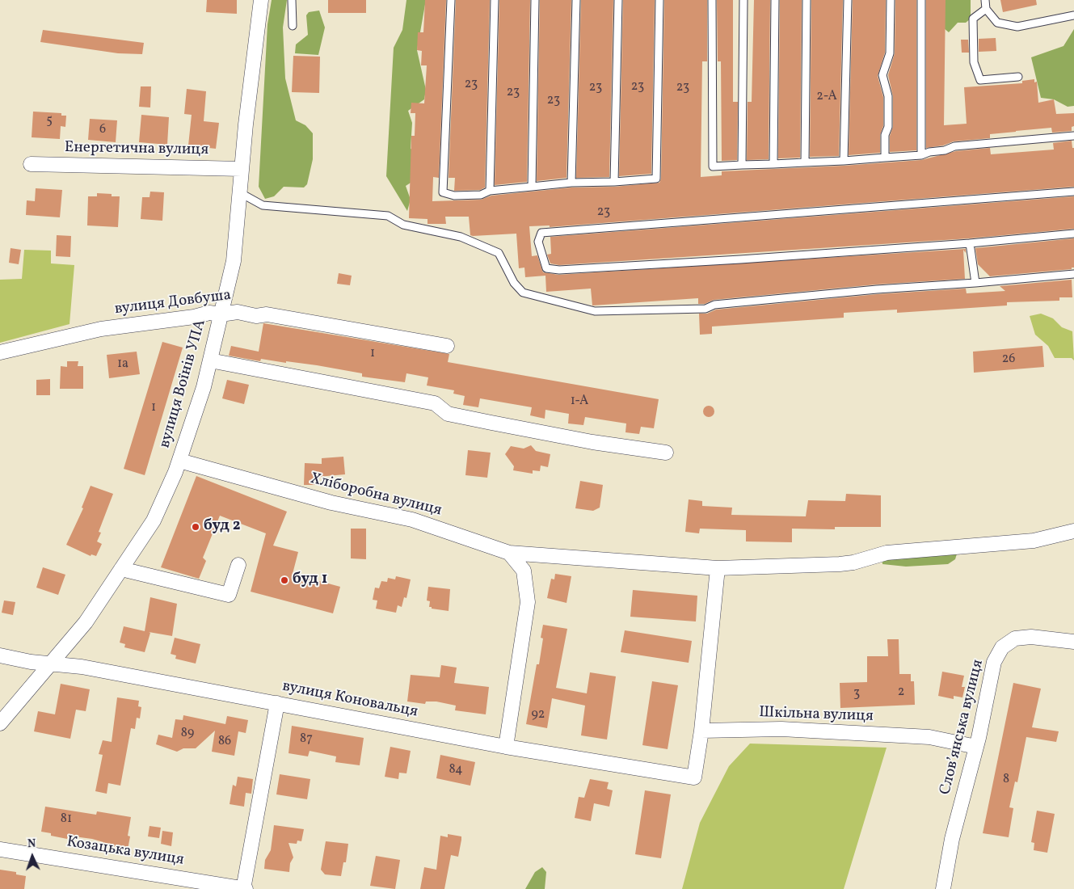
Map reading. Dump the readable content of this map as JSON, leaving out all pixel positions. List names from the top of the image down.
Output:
{
  "streets": {
    "street": [
      "Енергетична вулиця",
      "вулиця Довбуша",
      "вулиця Воїнів УПА",
      "Хліборобна вулиця",
      "вулиця Коновальця",
      "Шкільна вулиця",
      "Словʼянська вулиця",
      "Козацька вулиця"
    ]
  },
  "crossings": [
    ["Енергетична вулиця", "вулиця Воїнів УПА"],
    ["вулиця Довбуша", "вулиця Воїнів УПА"],
    ["вулиця Воїнів УПА", "Хліборобна вулиця"],
    ["вулиця Воїнів УПА", "вулиця Коновальця"],
    ["вулиця Коновальця", "Шкільна вулиця"],
    ["Шкільна вулиця", "Словʼянська вулиця"]
  ],
  "places": ["буд 2", "буд 1"],
  "house_numbers": [
    "23",
    "23",
    "23",
    "23",
    "23",
    "2-А",
    "23",
    "5",
    "6",
    "23",
    "1",
    "26",
    "1а",
    "1-А",
    "1",
    "2",
    "3",
    "92",
    "89",
    "87",
    "86",
    "84",
    "8",
    "81"
  ],
  "north": "top"
}
